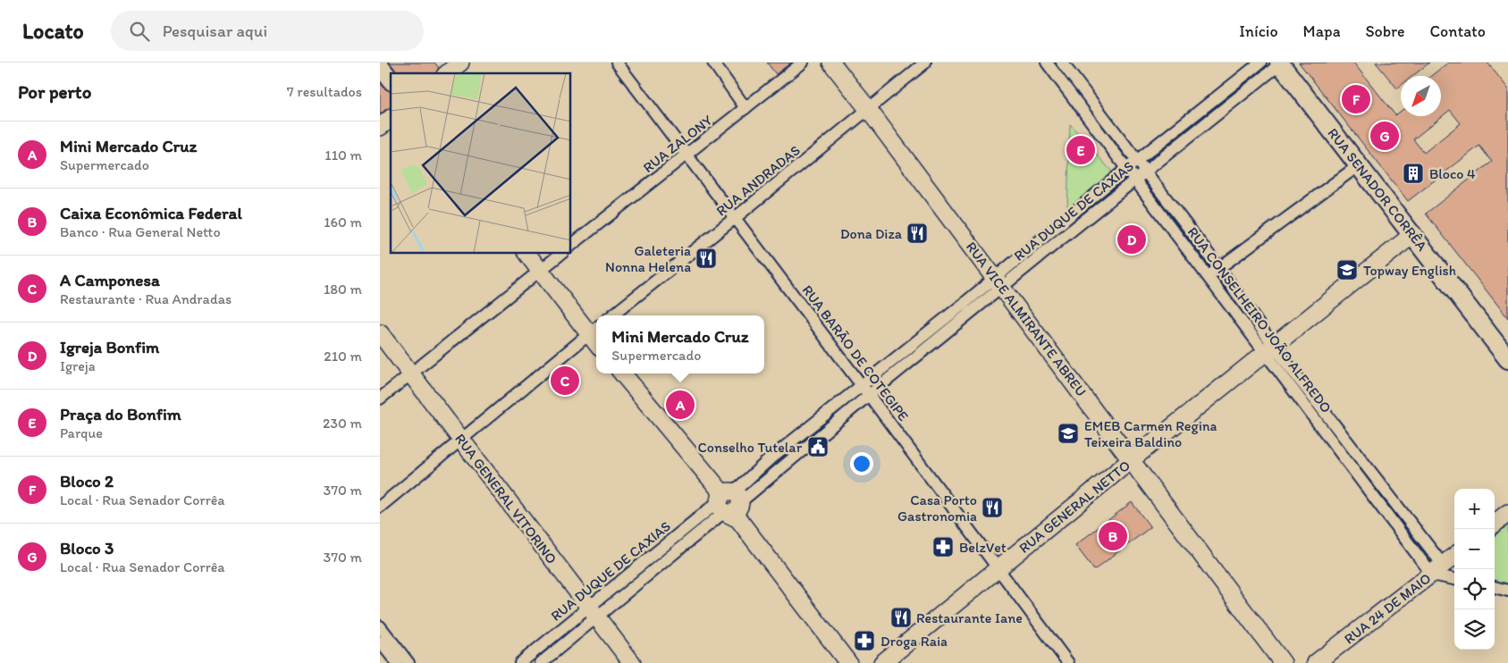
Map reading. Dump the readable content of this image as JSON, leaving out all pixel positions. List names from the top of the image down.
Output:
{
  "streets": {
    "main road": ["RUA SENADOR CORRÊA"],
    "street": [
      "RUA ZALONY",
      "RUA ANDRADAS",
      "RUA DUQUE DE CAXIAS",
      "RUA VICE ALMIRANTE ABREU",
      "RUA CONSELHEIRO JOÃO ALFREDO",
      "RUA BARÃO DE COTEGIPE",
      "RUA GENERAL VITORINO",
      "RUA GENERAL NETTO",
      "RUA 24 DE MAIO"
    ]
  },
  "crossings": [
    ["RUA ZALONY", "RUA BARÃO DE COTEGIPE"],
    ["RUA ANDRADAS", "RUA VICE ALMIRANTE ABREU"],
    ["RUA ANDRADAS", "RUA BARÃO DE COTEGIPE"],
    ["RUA SENADOR CORRÊA", "RUA DUQUE DE CAXIAS"],
    ["RUA SENADOR CORRÊA", "RUA GENERAL NETTO"],
    ["RUA DUQUE DE CAXIAS", "RUA VICE ALMIRANTE ABREU"],
    ["RUA DUQUE DE CAXIAS", "RUA CONSELHEIRO JOÃO ALFREDO"],
    ["RUA DUQUE DE CAXIAS", "RUA BARÃO DE COTEGIPE"],
    ["RUA DUQUE DE CAXIAS", "RUA GENERAL VITORINO"],
    ["RUA VICE ALMIRANTE ABREU", "RUA GENERAL NETTO"],
    ["RUA CONSELHEIRO JOÃO ALFREDO", "RUA GENERAL NETTO"],
    ["RUA CONSELHEIRO JOÃO ALFREDO", "RUA 24 DE MAIO"],
    ["RUA BARÃO DE COTEGIPE", "RUA GENERAL NETTO"]
  ],
  "places": {
    "building": ["Bloco 4"],
    "restaurant": [
      "Dona Diza",
      "Galeteria Nonna Helena",
      "Casa Porto Gastronomia",
      "Restaurante Iane"
    ],
    "school or university": ["Topway English", "EMEB Carmen Regina Teixeira Baldino"],
    "public building": ["Conselho Tutelar"],
    "pharmacy": ["BelzVet", "Droga Raia"]
  },
  "north": "bottom left",
  "page": {
    "header": "Locato",
    "search": "Pesquisar aqui",
    "nav": [
      "Início",
      "Mapa",
      "Sobre",
      "Contato"
    ],
    "heading": ["Por perto", "7 resultados"],
    "pins": [
      "F",
      "G",
      "E",
      "D",
      "C",
      "A",
      "B"
    ],
    "list": [
      {
        "mark": "A",
        "name": "Mini Mercado Cruz",
        "note": "Supermercado",
        "value": "110 m"
      },
      {
        "mark": "B",
        "name": "Caixa Econômica Federal",
        "note": "Banco · Rua General Netto",
        "value": "160 m"
      },
      {
        "mark": "C",
        "name": "A Camponesa",
        "note": "Restaurante · Rua Andradas",
        "value": "180 m"
      },
      {
        "mark": "D",
        "name": "Igreja Bonfim",
        "note": "Igreja",
        "value": "210 m"
      },
      {
        "mark": "E",
        "name": "Praça do Bonfim",
        "note": "Parque",
        "value": "230 m"
      },
      {
        "mark": "F",
        "name": "Bloco 2",
        "note": "Local · Rua Senador Corrêa",
        "value": "370 m"
      },
      {
        "mark": "G",
        "name": "Bloco 3",
        "note": "Local · Rua Senador Corrêa",
        "value": "370 m"
      }
    ],
    "popup": ["Mini Mercado Cruz", "Supermercado"],
    "map_buttons": ["+", "−"]
  }
}
